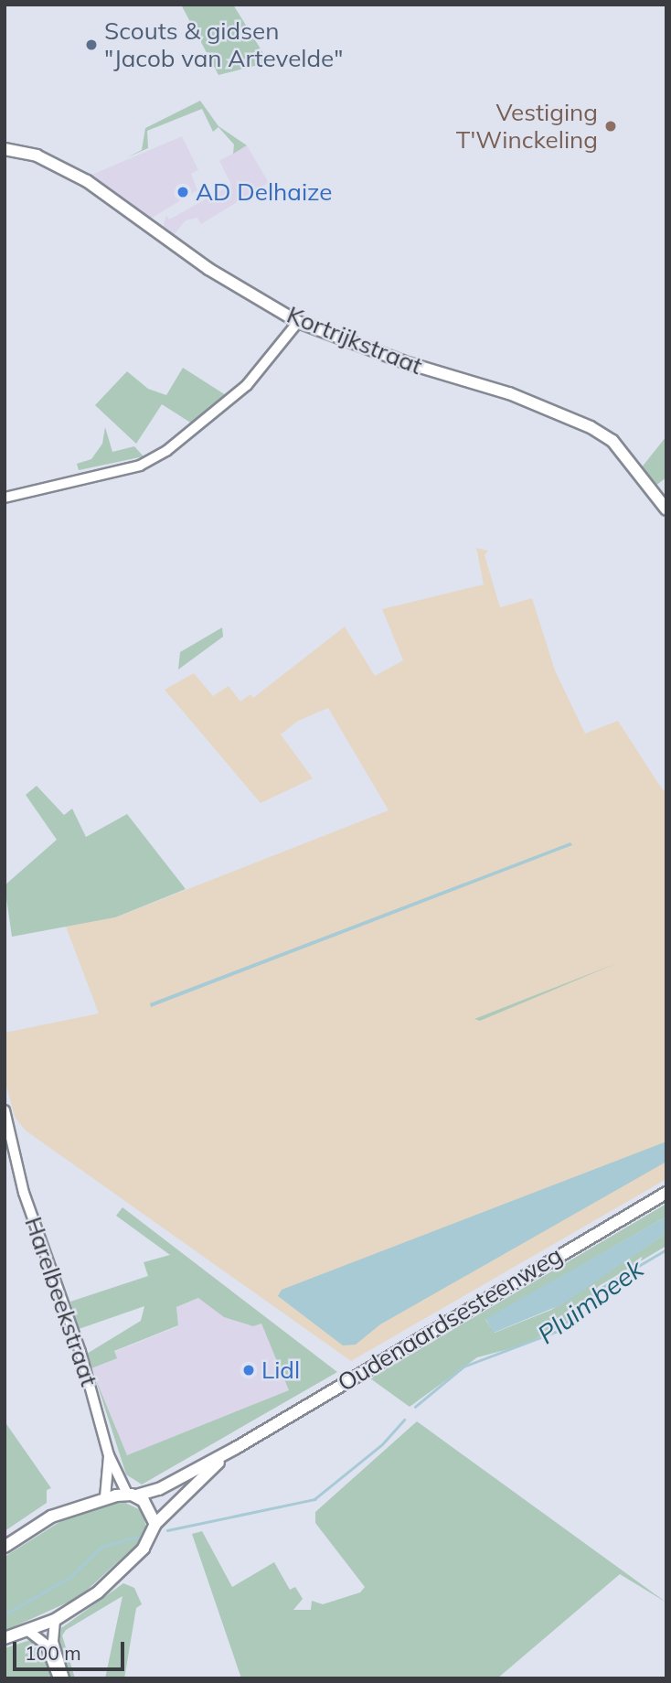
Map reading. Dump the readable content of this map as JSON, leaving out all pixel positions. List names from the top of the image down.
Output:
{
  "streets": {
    "main road": ["Kortrijkstraat", "Oudenaardsesteenweg"],
    "street": ["Harelbeekstraat"]
  },
  "crossings": [
    ["Harelbeekstraat", "Oudenaardsesteenweg"]
  ],
  "water": ["Pluimbeek"],
  "places": [
    "Scouts & gidsen \"Jacob van Artevelde\"",
    "Vestiging T'Winckeling",
    "AD Delhaize",
    "Lidl"
  ],
  "scale_bar": "100 m"
}
